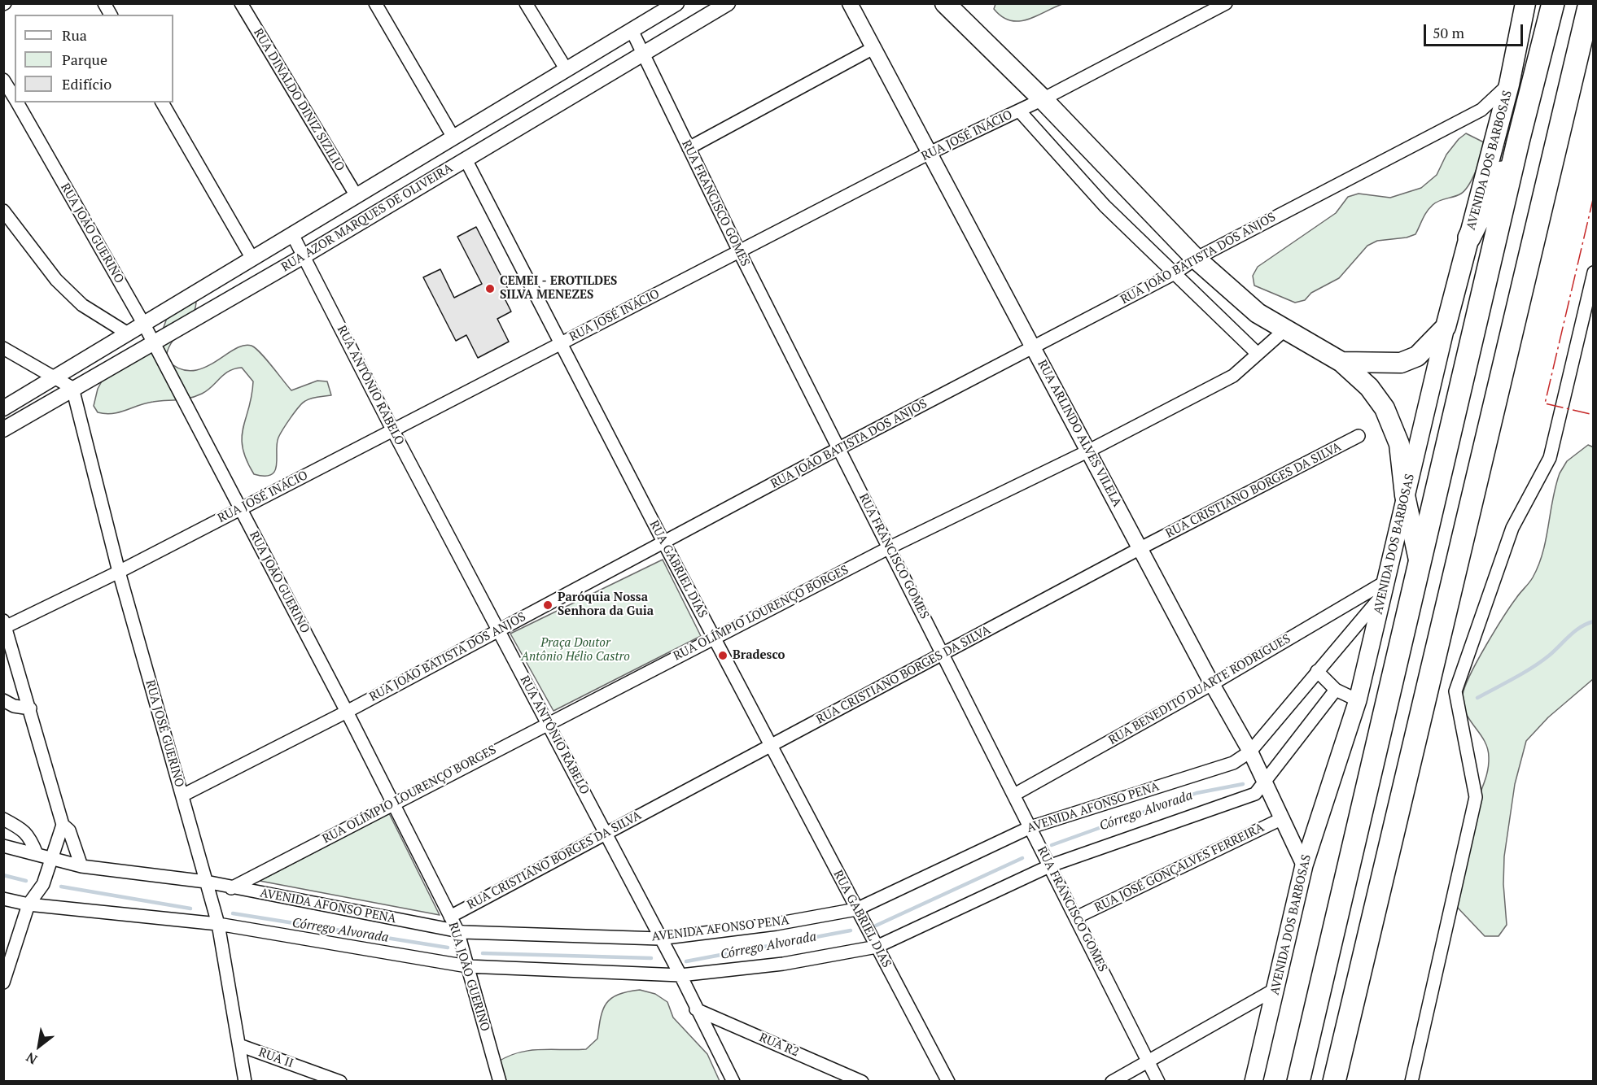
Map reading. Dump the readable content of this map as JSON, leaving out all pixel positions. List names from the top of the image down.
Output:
{
  "streets": {
    "highway": ["AVENIDA DOS BARBOSAS"],
    "street": [
      "RUA DINALDO DINIZ SIZILIO",
      "RUA JOSÉ INÁCIO",
      "RUA FRANCISCO GOMES",
      "RUA AZOR MARQUES DE OLIVEIRA",
      "RUA JOÃO GUERINO",
      "RUA JOÃO BATISTA DOS ANJOS",
      "RUA ANTÔNIO RABELO",
      "RUA ARLINDO ALVES VILELA",
      "RUA CRISTIANO BORGES DA SILVA",
      "RUA GABRIEL DIAS",
      "RUA OLÍMPIO LOURENÇO BORGES",
      "RUA BENEDITO DUARTE RODRIGUES",
      "RUA JOSÉ GUERINO",
      "AVENIDA AFONSO PENA",
      "RUA JOSÉ GONÇALVES FERREIRA",
      "RUA R2",
      "RUA II"
    ]
  },
  "crossings": [
    ["RUA DINALDO DINIZ SIZILIO", "RUA AZOR MARQUES DE OLIVEIRA"],
    ["RUA JOSÉ INÁCIO", "RUA FRANCISCO GOMES"],
    ["RUA JOSÉ INÁCIO", "RUA JOÃO GUERINO"],
    ["RUA JOSÉ INÁCIO", "RUA ANTÔNIO RABELO"],
    ["RUA JOSÉ INÁCIO", "RUA ARLINDO ALVES VILELA"],
    ["RUA JOSÉ INÁCIO", "RUA GABRIEL DIAS"],
    ["RUA JOSÉ INÁCIO", "RUA JOSÉ GUERINO"],
    ["AVENIDA DOS BARBOSAS", "RUA JOÃO BATISTA DOS ANJOS"],
    ["AVENIDA DOS BARBOSAS", "RUA ARLINDO ALVES VILELA"],
    ["AVENIDA DOS BARBOSAS", "RUA BENEDITO DUARTE RODRIGUES"],
    ["AVENIDA DOS BARBOSAS", "AVENIDA AFONSO PENA"],
    ["RUA FRANCISCO GOMES", "RUA AZOR MARQUES DE OLIVEIRA"],
    ["RUA FRANCISCO GOMES", "RUA JOÃO BATISTA DOS ANJOS"],
    ["RUA FRANCISCO GOMES", "RUA CRISTIANO BORGES DA SILVA"],
    ["RUA FRANCISCO GOMES", "RUA OLÍMPIO LOURENÇO BORGES"],
    ["RUA FRANCISCO GOMES", "RUA BENEDITO DUARTE RODRIGUES"],
    ["RUA FRANCISCO GOMES", "AVENIDA AFONSO PENA"],
    ["RUA FRANCISCO GOMES", "RUA JOSÉ GONÇALVES FERREIRA"],
    ["RUA AZOR MARQUES DE OLIVEIRA", "RUA JOÃO GUERINO"],
    ["RUA AZOR MARQUES DE OLIVEIRA", "RUA ANTÔNIO RABELO"],
    ["RUA AZOR MARQUES DE OLIVEIRA", "RUA GABRIEL DIAS"],
    ["RUA AZOR MARQUES DE OLIVEIRA", "RUA JOSÉ GUERINO"],
    ["RUA JOÃO GUERINO", "RUA JOÃO BATISTA DOS ANJOS"],
    ["RUA JOÃO GUERINO", "RUA CRISTIANO BORGES DA SILVA"],
    ["RUA JOÃO GUERINO", "RUA OLÍMPIO LOURENÇO BORGES"],
    ["RUA JOÃO GUERINO", "AVENIDA AFONSO PENA"],
    ["RUA JOÃO BATISTA DOS ANJOS", "RUA ANTÔNIO RABELO"],
    ["RUA JOÃO BATISTA DOS ANJOS", "RUA ARLINDO ALVES VILELA"],
    ["RUA JOÃO BATISTA DOS ANJOS", "RUA GABRIEL DIAS"],
    ["RUA JOÃO BATISTA DOS ANJOS", "RUA JOSÉ GUERINO"],
    ["RUA ANTÔNIO RABELO", "RUA CRISTIANO BORGES DA SILVA"],
    ["RUA ANTÔNIO RABELO", "RUA OLÍMPIO LOURENÇO BORGES"],
    ["RUA ANTÔNIO RABELO", "AVENIDA AFONSO PENA"],
    ["RUA ANTÔNIO RABELO", "RUA R2"],
    ["RUA ARLINDO ALVES VILELA", "RUA CRISTIANO BORGES DA SILVA"],
    ["RUA ARLINDO ALVES VILELA", "RUA OLÍMPIO LOURENÇO BORGES"],
    ["RUA ARLINDO ALVES VILELA", "RUA BENEDITO DUARTE RODRIGUES"],
    ["RUA ARLINDO ALVES VILELA", "AVENIDA AFONSO PENA"],
    ["RUA ARLINDO ALVES VILELA", "RUA JOSÉ GONÇALVES FERREIRA"],
    ["RUA CRISTIANO BORGES DA SILVA", "RUA GABRIEL DIAS"],
    ["RUA GABRIEL DIAS", "RUA OLÍMPIO LOURENÇO BORGES"],
    ["RUA GABRIEL DIAS", "AVENIDA AFONSO PENA"],
    ["RUA OLÍMPIO LOURENÇO BORGES", "AVENIDA AFONSO PENA"],
    ["RUA BENEDITO DUARTE RODRIGUES", "AVENIDA AFONSO PENA"],
    ["RUA JOSÉ GUERINO", "AVENIDA AFONSO PENA"],
    ["RUA JOSÉ GUERINO", "RUA II"]
  ],
  "water": ["Córrego Alvorada"],
  "parks": ["Praça Doutor Antônio Hélio Castro"],
  "places": ["CEMEI - EROTILDES SILVA MENEZES", "Paróquia Nossa Senhora da Guia", "Bradesco"],
  "legend": ["Rua", "Parque", "Edifício"],
  "scale_bar": "50 m",
  "north": "bottom left"
}
